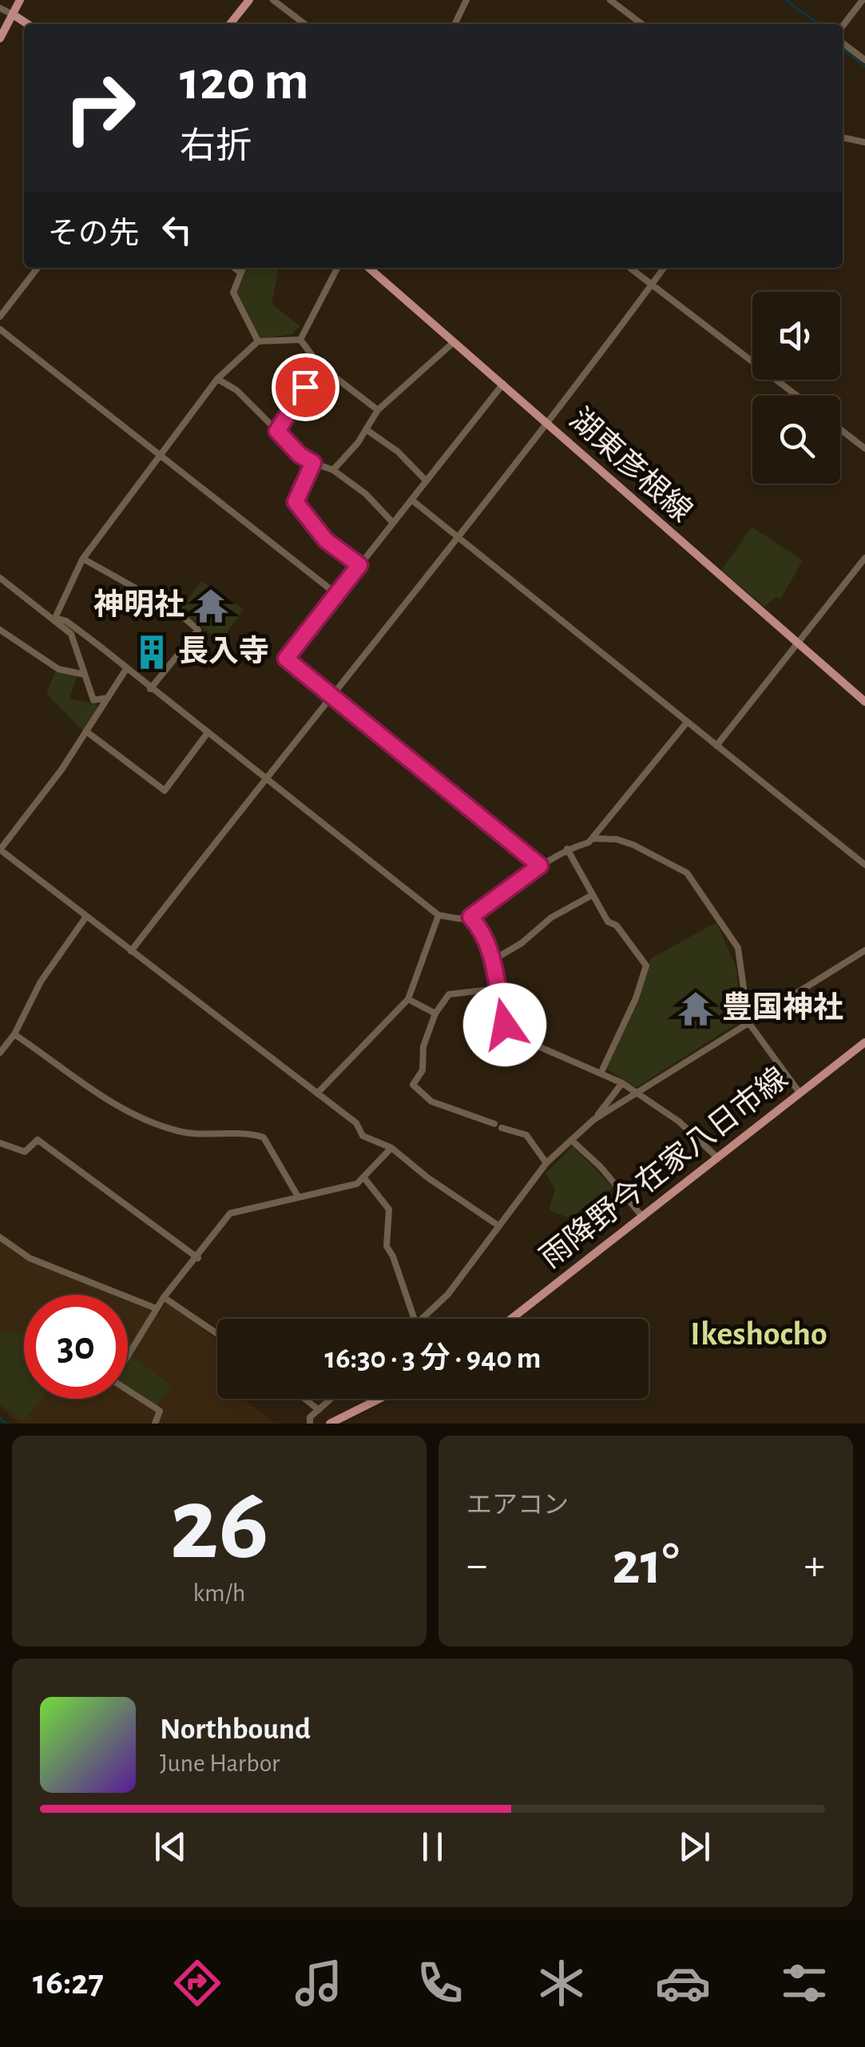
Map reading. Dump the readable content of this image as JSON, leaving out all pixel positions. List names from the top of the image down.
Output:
{
  "streets": {
    "main road": ["湖東彦根線", "雨降野今在家八日市線"]
  },
  "districts": ["Ikeshocho"],
  "places": {
    "temple": ["神明社", "豊国神社"],
    "building": ["長入寺"]
  },
  "page": {
    "turn": ["120 m", "右折"],
    "then": "その先",
    "limit": "30",
    "trip": "16:30 · 3 分 · 940 m",
    "tile": [
      ["26", "km/h"],
      "エアコン"
    ],
    "heat": ["−", "21°", "+"],
    "song": ["Northbound", "June Harbor"],
    "tabs": "16:27"
  }
}
